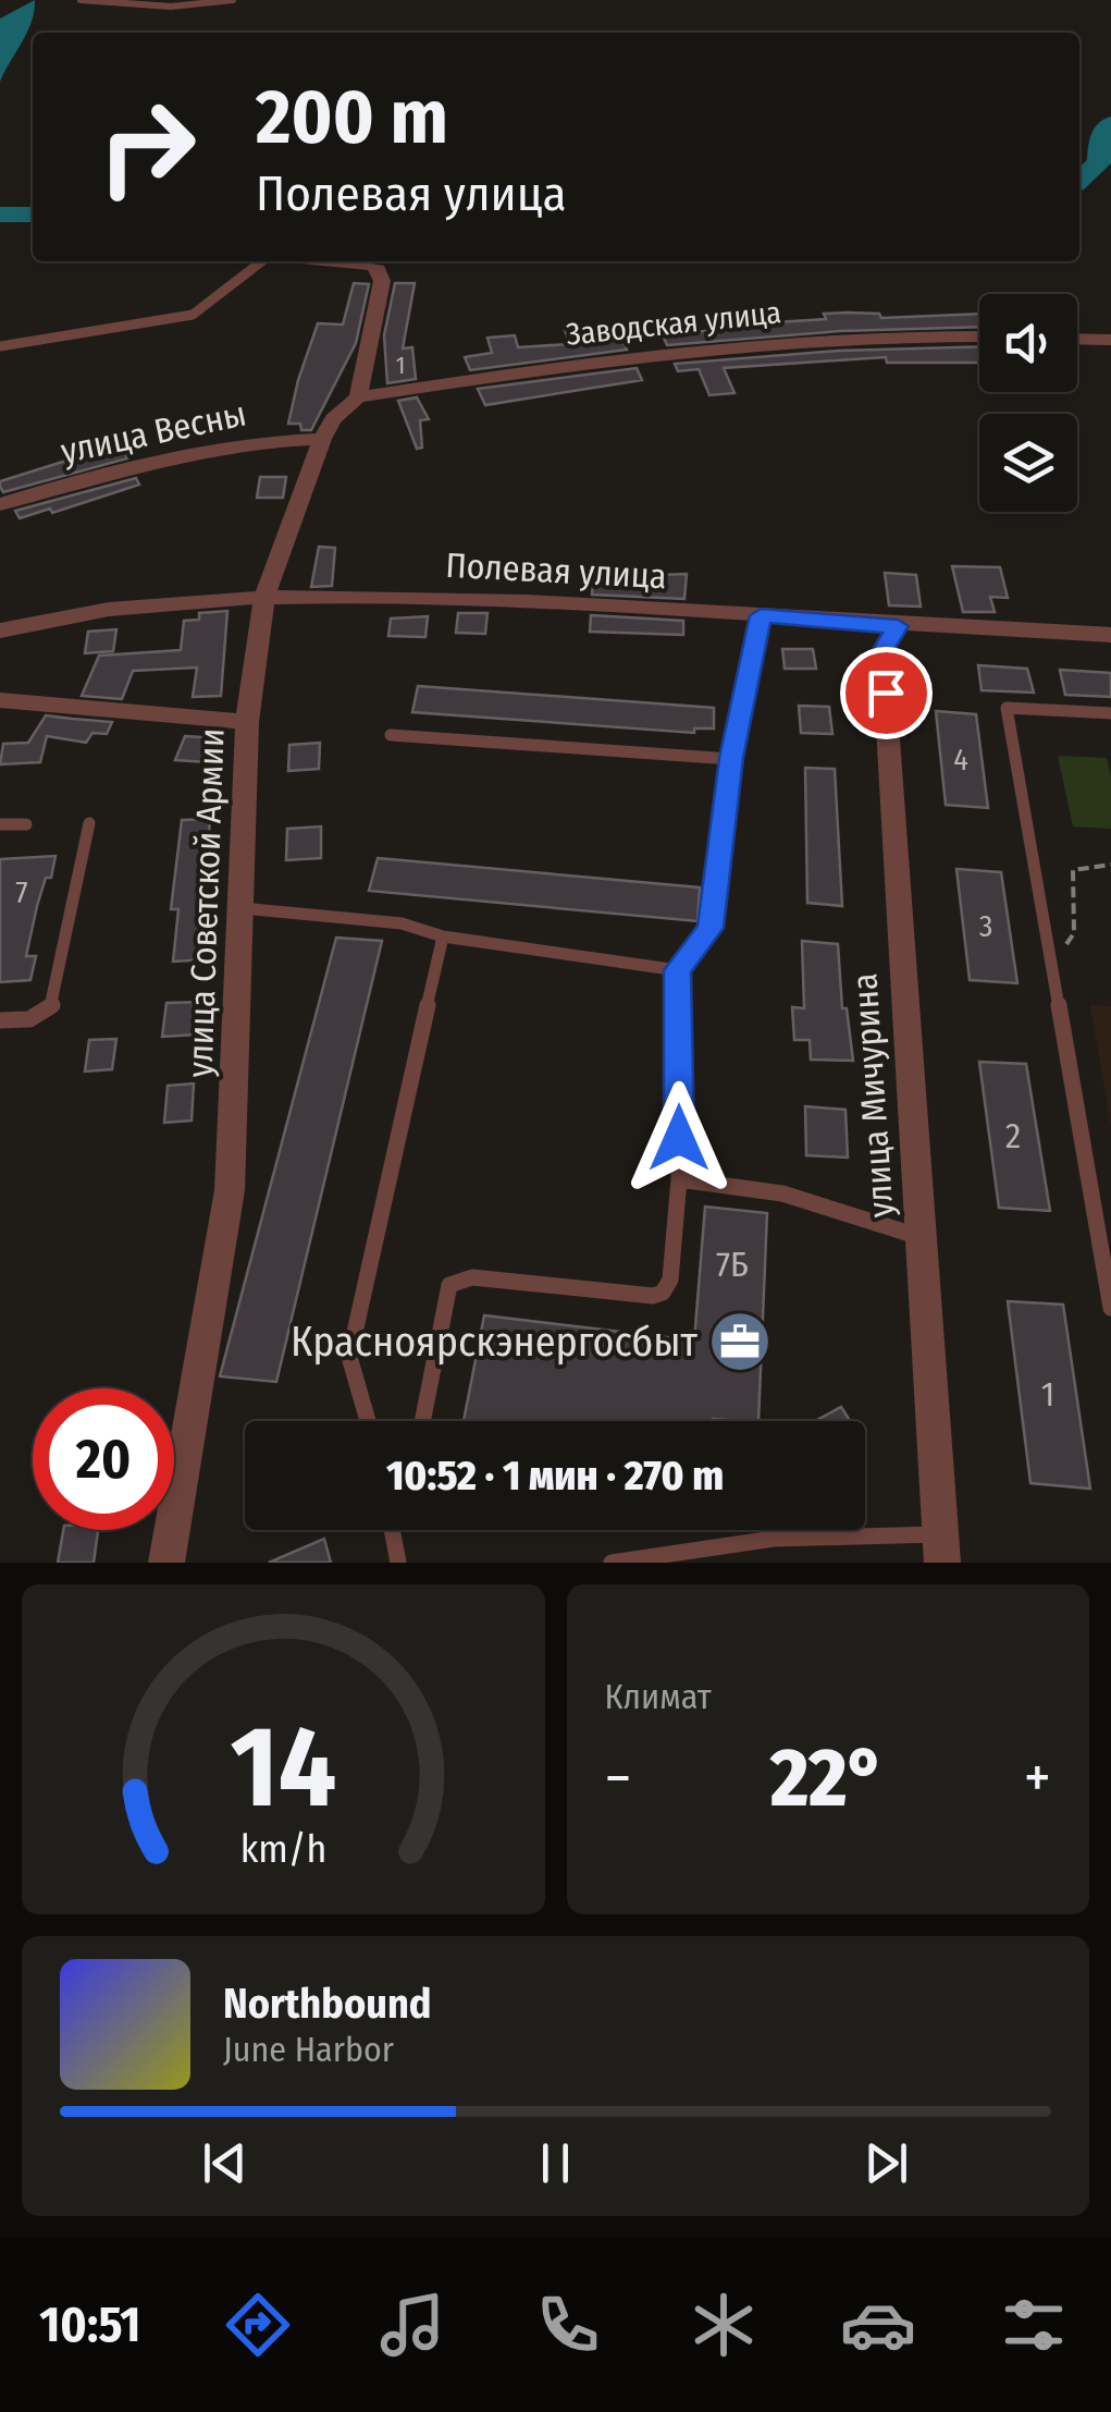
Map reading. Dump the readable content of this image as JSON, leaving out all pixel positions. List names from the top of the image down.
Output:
{
  "streets": {
    "street": [
      "Заводская улица",
      "улица Весны",
      "Полевая улица",
      "улица Советской Армии",
      "улица Мичурина"
    ]
  },
  "crossings": [
    ["Заводская улица", "улица Советской Армии"],
    ["улица Весны", "улица Советской Армии"],
    ["Полевая улица", "улица Советской Армии"],
    ["Полевая улица", "улица Мичурина"]
  ],
  "places": {
    "office": ["Красноярскэнергосбыт"]
  },
  "house_numbers": [
    "1",
    "4",
    "7",
    "3",
    "2",
    "7Б",
    "1"
  ],
  "page": {
    "turn": ["200 m", "Полевая улица"],
    "limit": "20",
    "trip": "10:52 · 1 мин · 270 m",
    "tile": "Климат",
    "heat": ["−", "22°", "+"],
    "song": ["Northbound", "June Harbor"],
    "tabs": "10:51",
    "gauge": ["14", "km/h"]
  }
}
